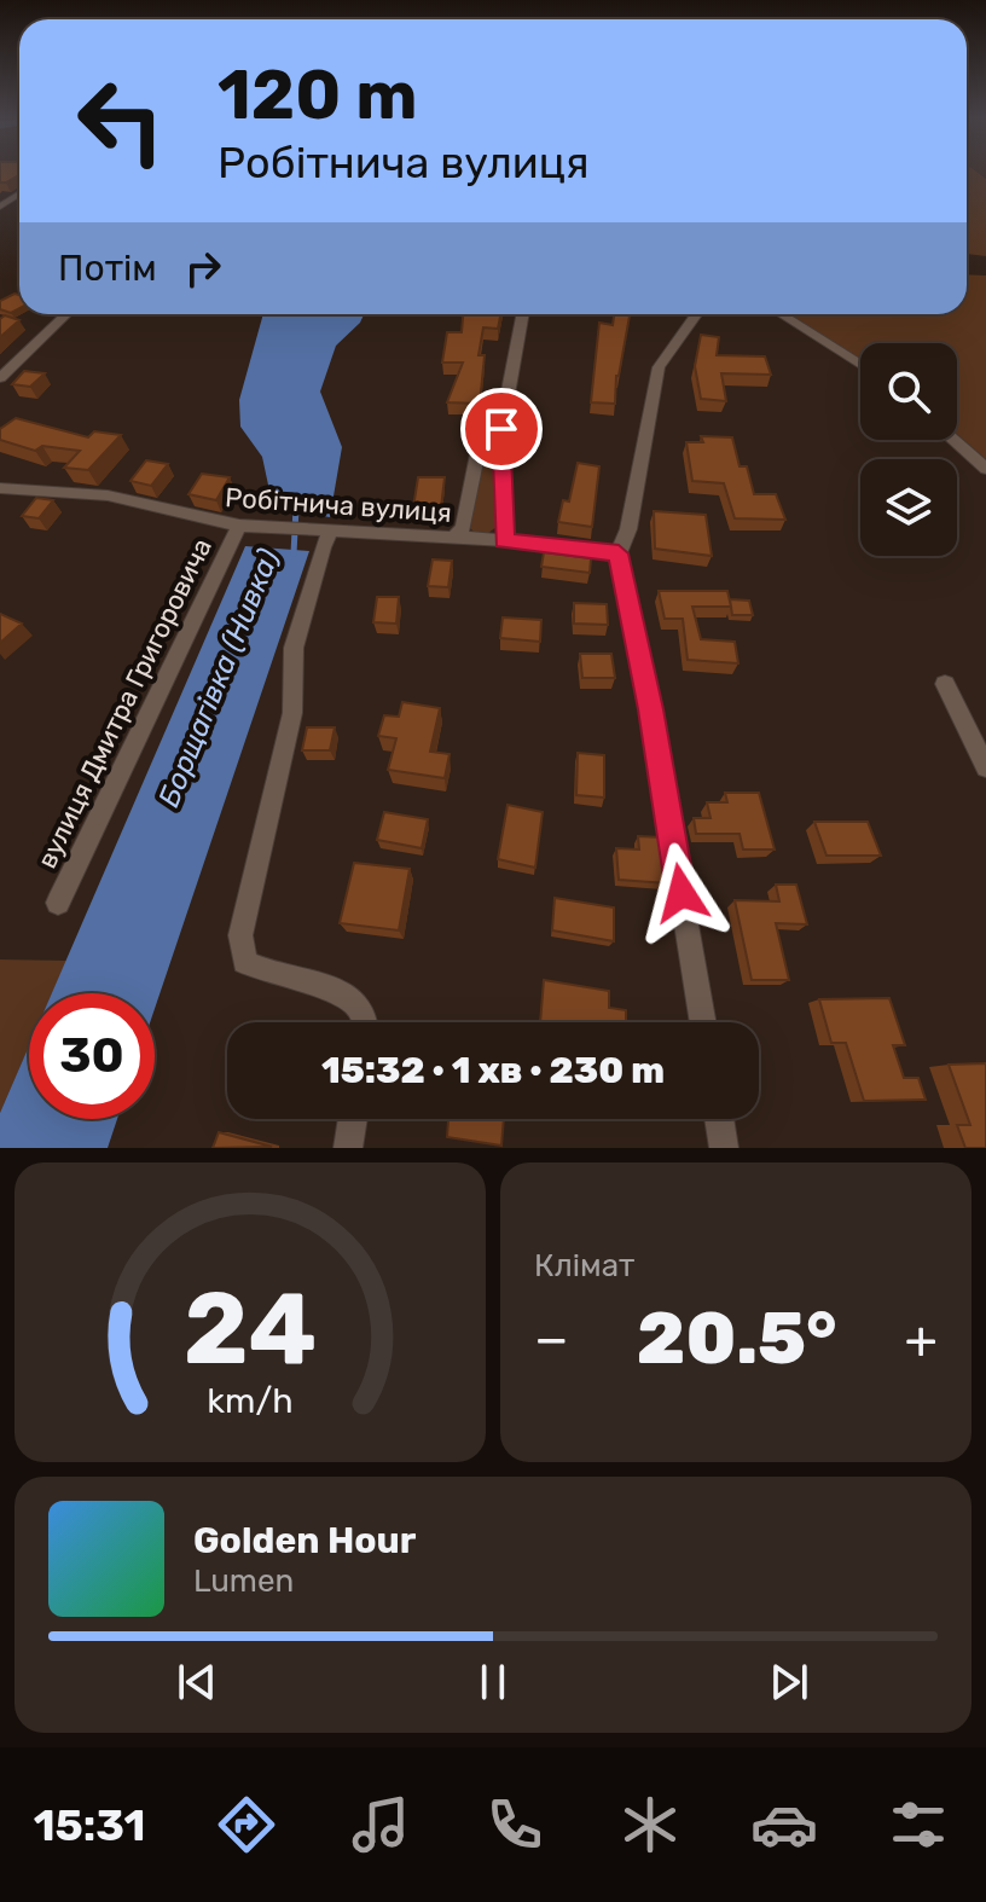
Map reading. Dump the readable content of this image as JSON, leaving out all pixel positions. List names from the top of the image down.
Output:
{
  "streets": {
    "street": ["Робітнича вулиця", "вулиця Дмитра Григоровича"]
  },
  "crossings": [
    ["Робітнича вулиця", "вулиця Дмитра Григоровича"]
  ],
  "water": ["Борщагівка (Нивка)"],
  "page": {
    "turn": ["120 m", "Робітнича вулиця"],
    "then": "Потім",
    "limit": "30",
    "trip": "15:32 · 1 хв · 230 m",
    "tile": "Клімат",
    "heat": ["−", "20.5°", "+"],
    "song": ["Golden Hour", "Lumen"],
    "tabs": "15:31",
    "gauge": ["24", "km/h"]
  }
}
